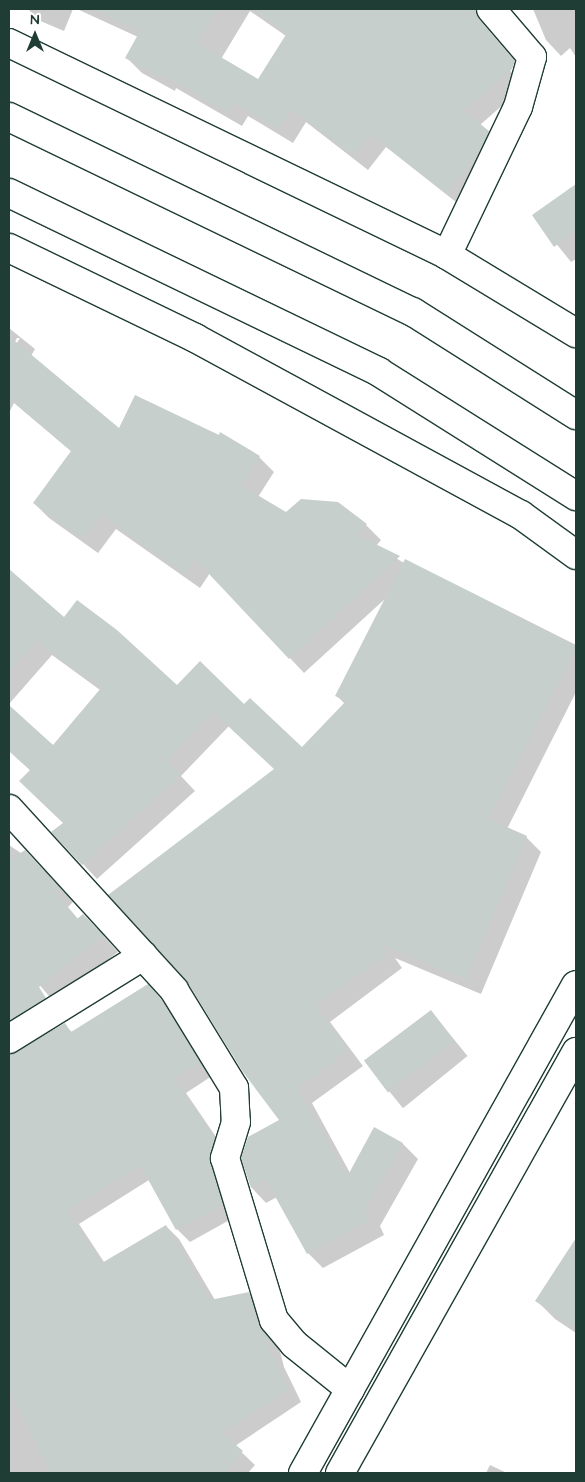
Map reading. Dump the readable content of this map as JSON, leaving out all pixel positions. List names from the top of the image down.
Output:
{
  "north": "top"
}
